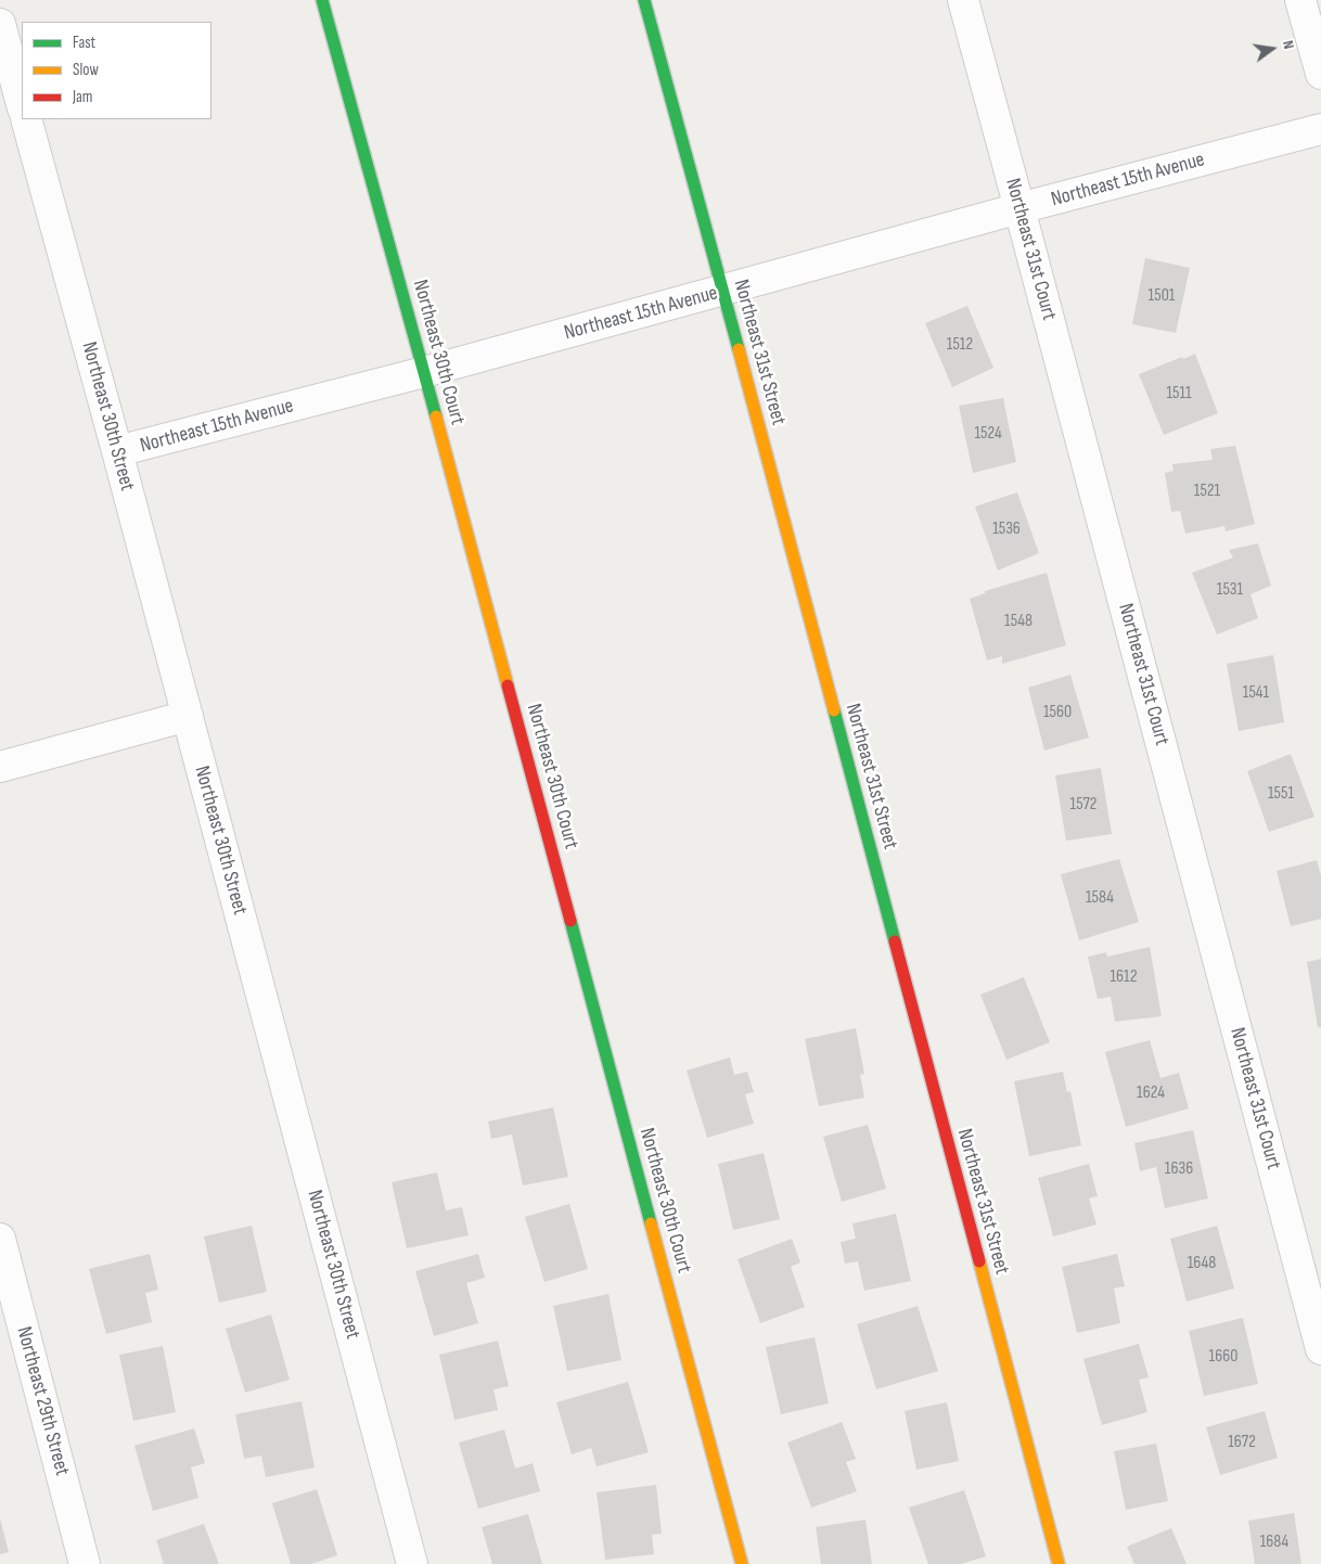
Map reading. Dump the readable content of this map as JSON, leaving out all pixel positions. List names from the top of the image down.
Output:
{
  "streets": {
    "street": [
      "Northeast 15th Avenue",
      "Northeast 31st Court",
      "Northeast 30th Court",
      "Northeast 31st Street",
      "Northeast 30th Street",
      "Northeast 29th Street"
    ]
  },
  "crossings": [
    ["Northeast 15th Avenue", "Northeast 31st Court"],
    ["Northeast 15th Avenue", "Northeast 30th Court"],
    ["Northeast 15th Avenue", "Northeast 31st Street"],
    ["Northeast 15th Avenue", "Northeast 30th Street"]
  ],
  "house_numbers": [
    "1501",
    "1512",
    "1511",
    "1524",
    "1521",
    "1536",
    "1531",
    "1548",
    "1541",
    "1560",
    "1551",
    "1572",
    "1584",
    "1612",
    "1624",
    "1636",
    "1648",
    "1660",
    "1672",
    "1684"
  ],
  "legend": ["Fast", "Slow", "Jam"],
  "north": "right"
}
